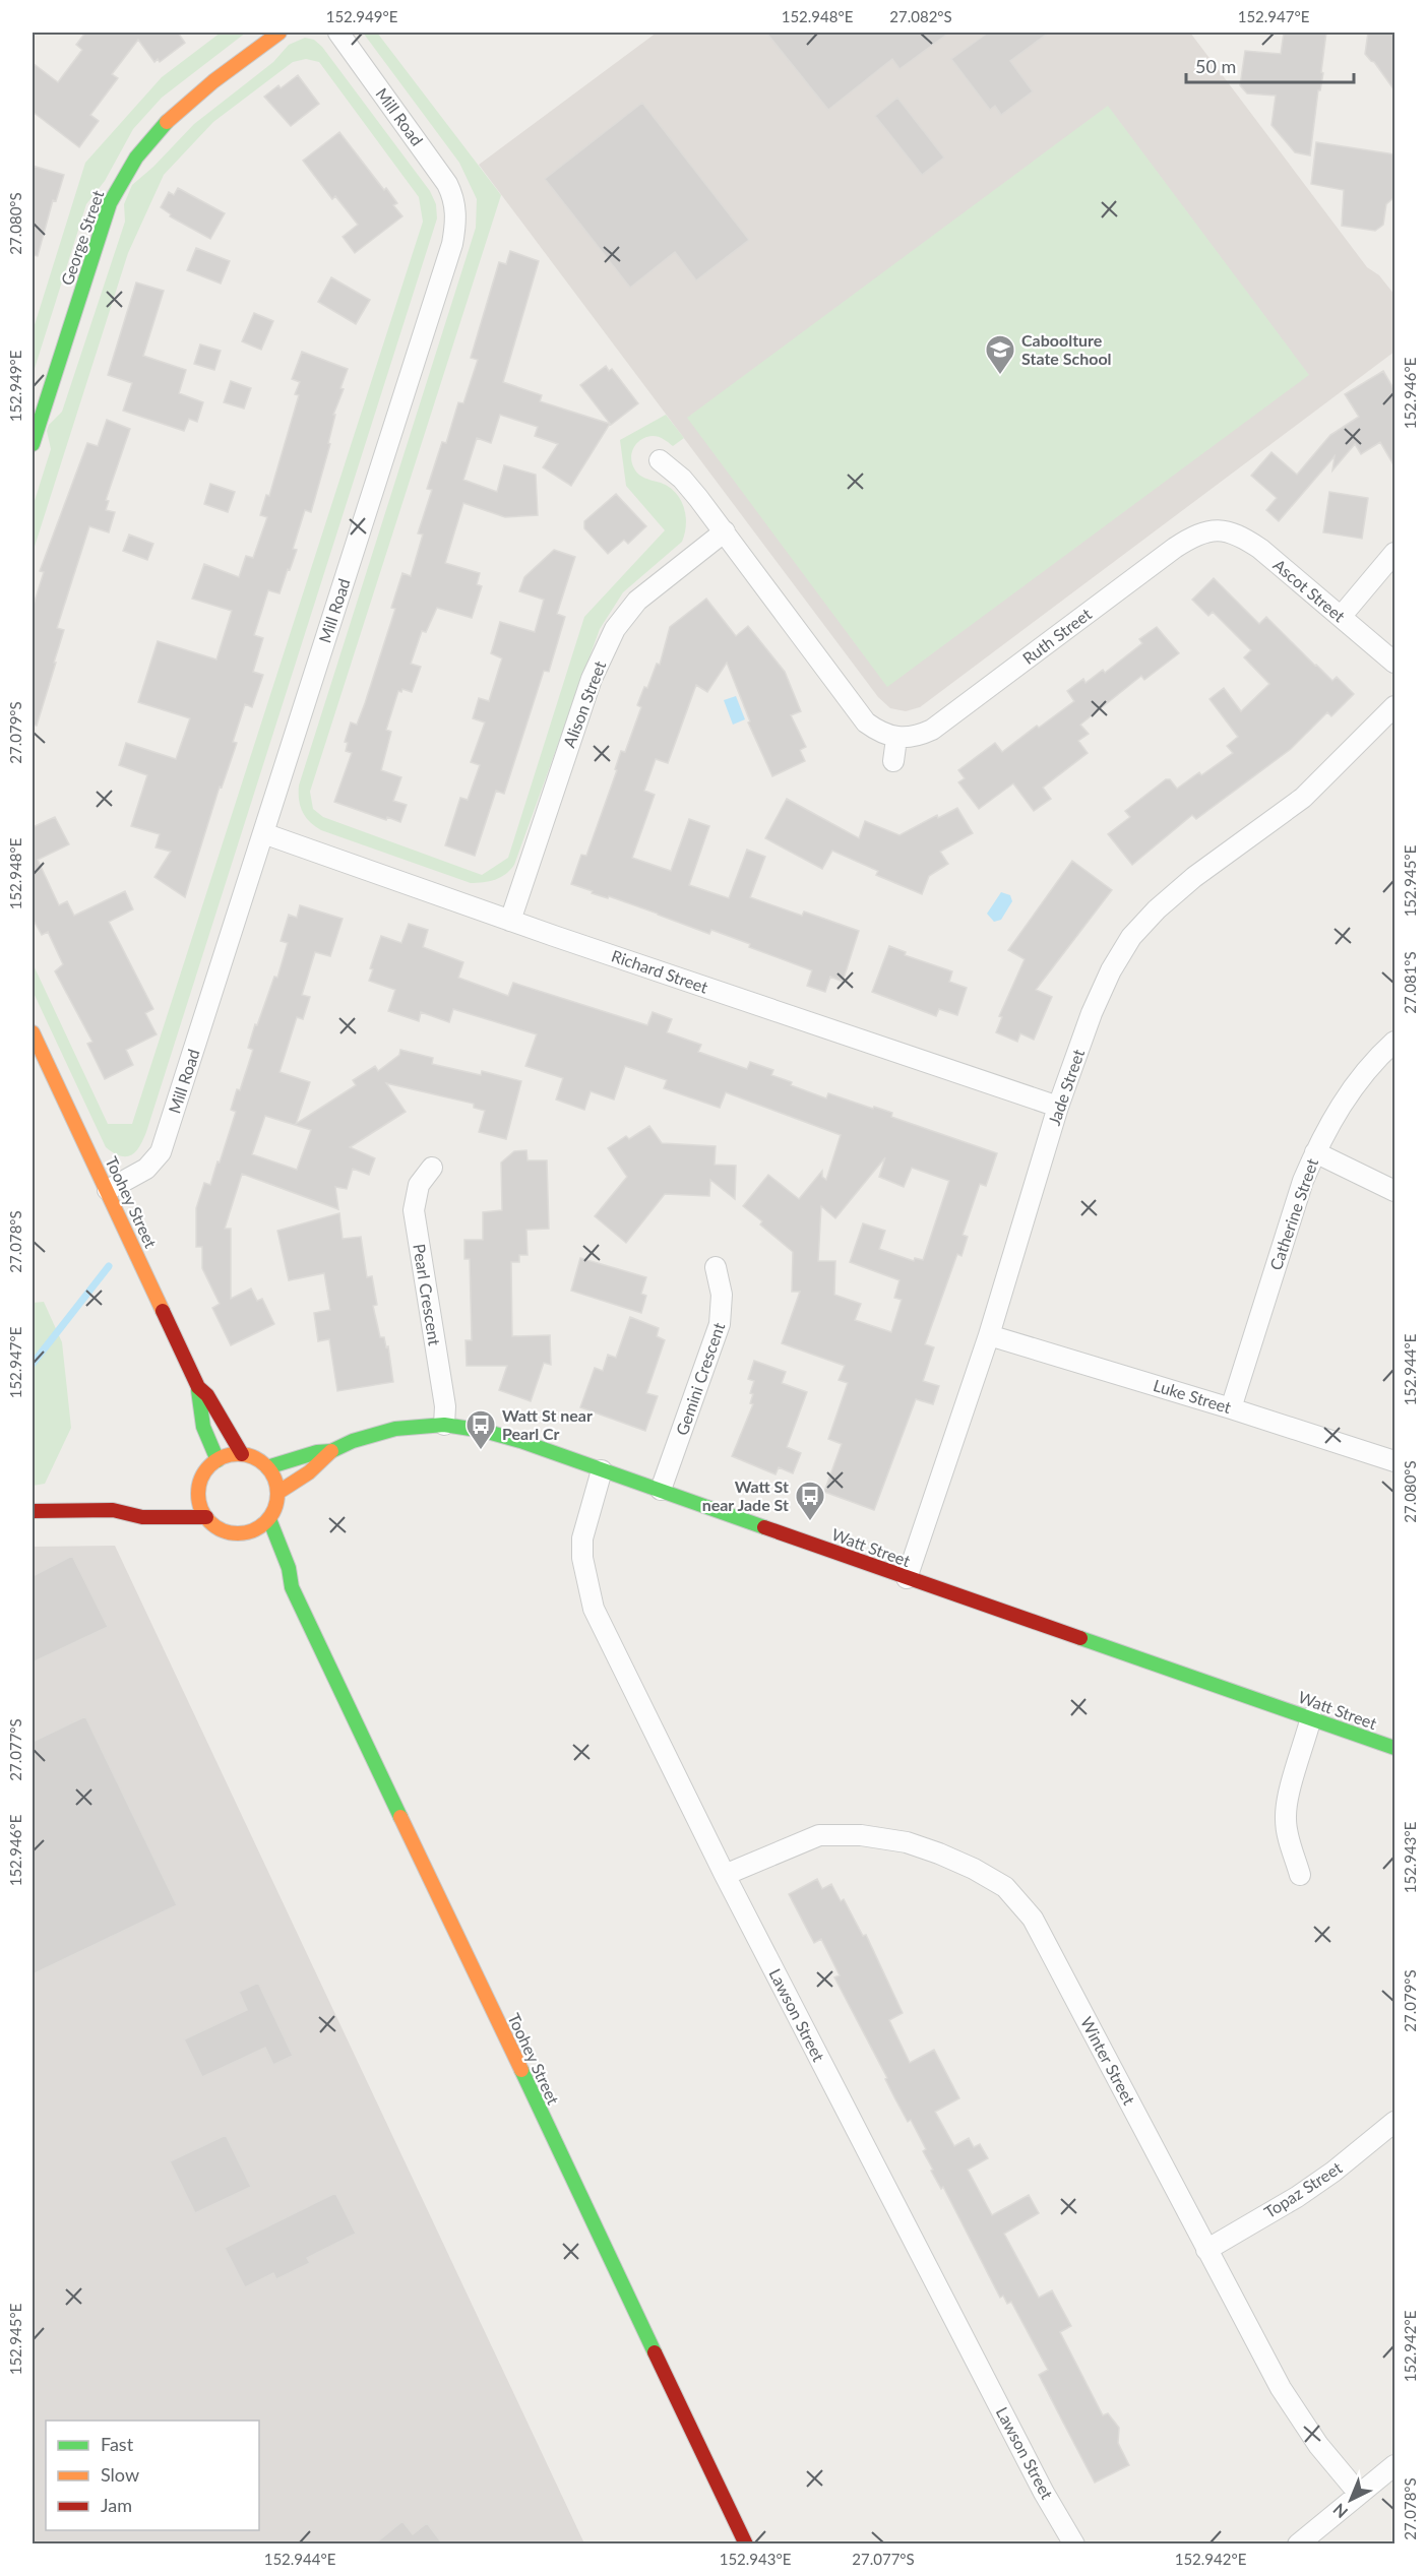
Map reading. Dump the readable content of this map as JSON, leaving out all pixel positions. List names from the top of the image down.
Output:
{
  "streets": {
    "street": [
      "Mill Road",
      "George Street",
      "Ascot Street",
      "Ruth Street",
      "Alison Street",
      "Richard Street",
      "Jade Street",
      "Toohey Street",
      "Catherine Street",
      "Pearl Crescent",
      "Gemini Crescent",
      "Luke Street",
      "Watt Street",
      "Lawson Street",
      "Winter Street",
      "Topaz Street"
    ]
  },
  "crossings": [
    ["Mill Road", "Richard Street"],
    ["Mill Road", "Toohey Street"],
    ["Ascot Street", "Ruth Street"],
    ["Alison Street", "Richard Street"],
    ["Richard Street", "Jade Street"],
    ["Jade Street", "Luke Street"],
    ["Jade Street", "Watt Street"],
    ["Toohey Street", "Watt Street"],
    ["Catherine Street", "Luke Street"],
    ["Pearl Crescent", "Watt Street"],
    ["Gemini Crescent", "Watt Street"],
    ["Watt Street", "Lawson Street"],
    ["Lawson Street", "Winter Street"],
    ["Winter Street", "Topaz Street"]
  ],
  "places": {
    "school or university": ["Caboolture State School"],
    "bus stop": ["Watt St near Pearl Cr", "Watt St near Jade St"]
  },
  "legend": ["Fast", "Slow", "Jam"],
  "scale_bar": "50 m",
  "north": "bottom left",
  "coordinates": [
    "152.949°E",
    "152.948°E",
    "27.082°S",
    "152.947°E",
    "27.080°S",
    "152.946°E",
    "27.079°S",
    "152.945°E",
    "27.081°S",
    "27.078°S",
    "152.944°E",
    "27.077°S",
    "152.943°E",
    "152.942°E"
  ]
}
